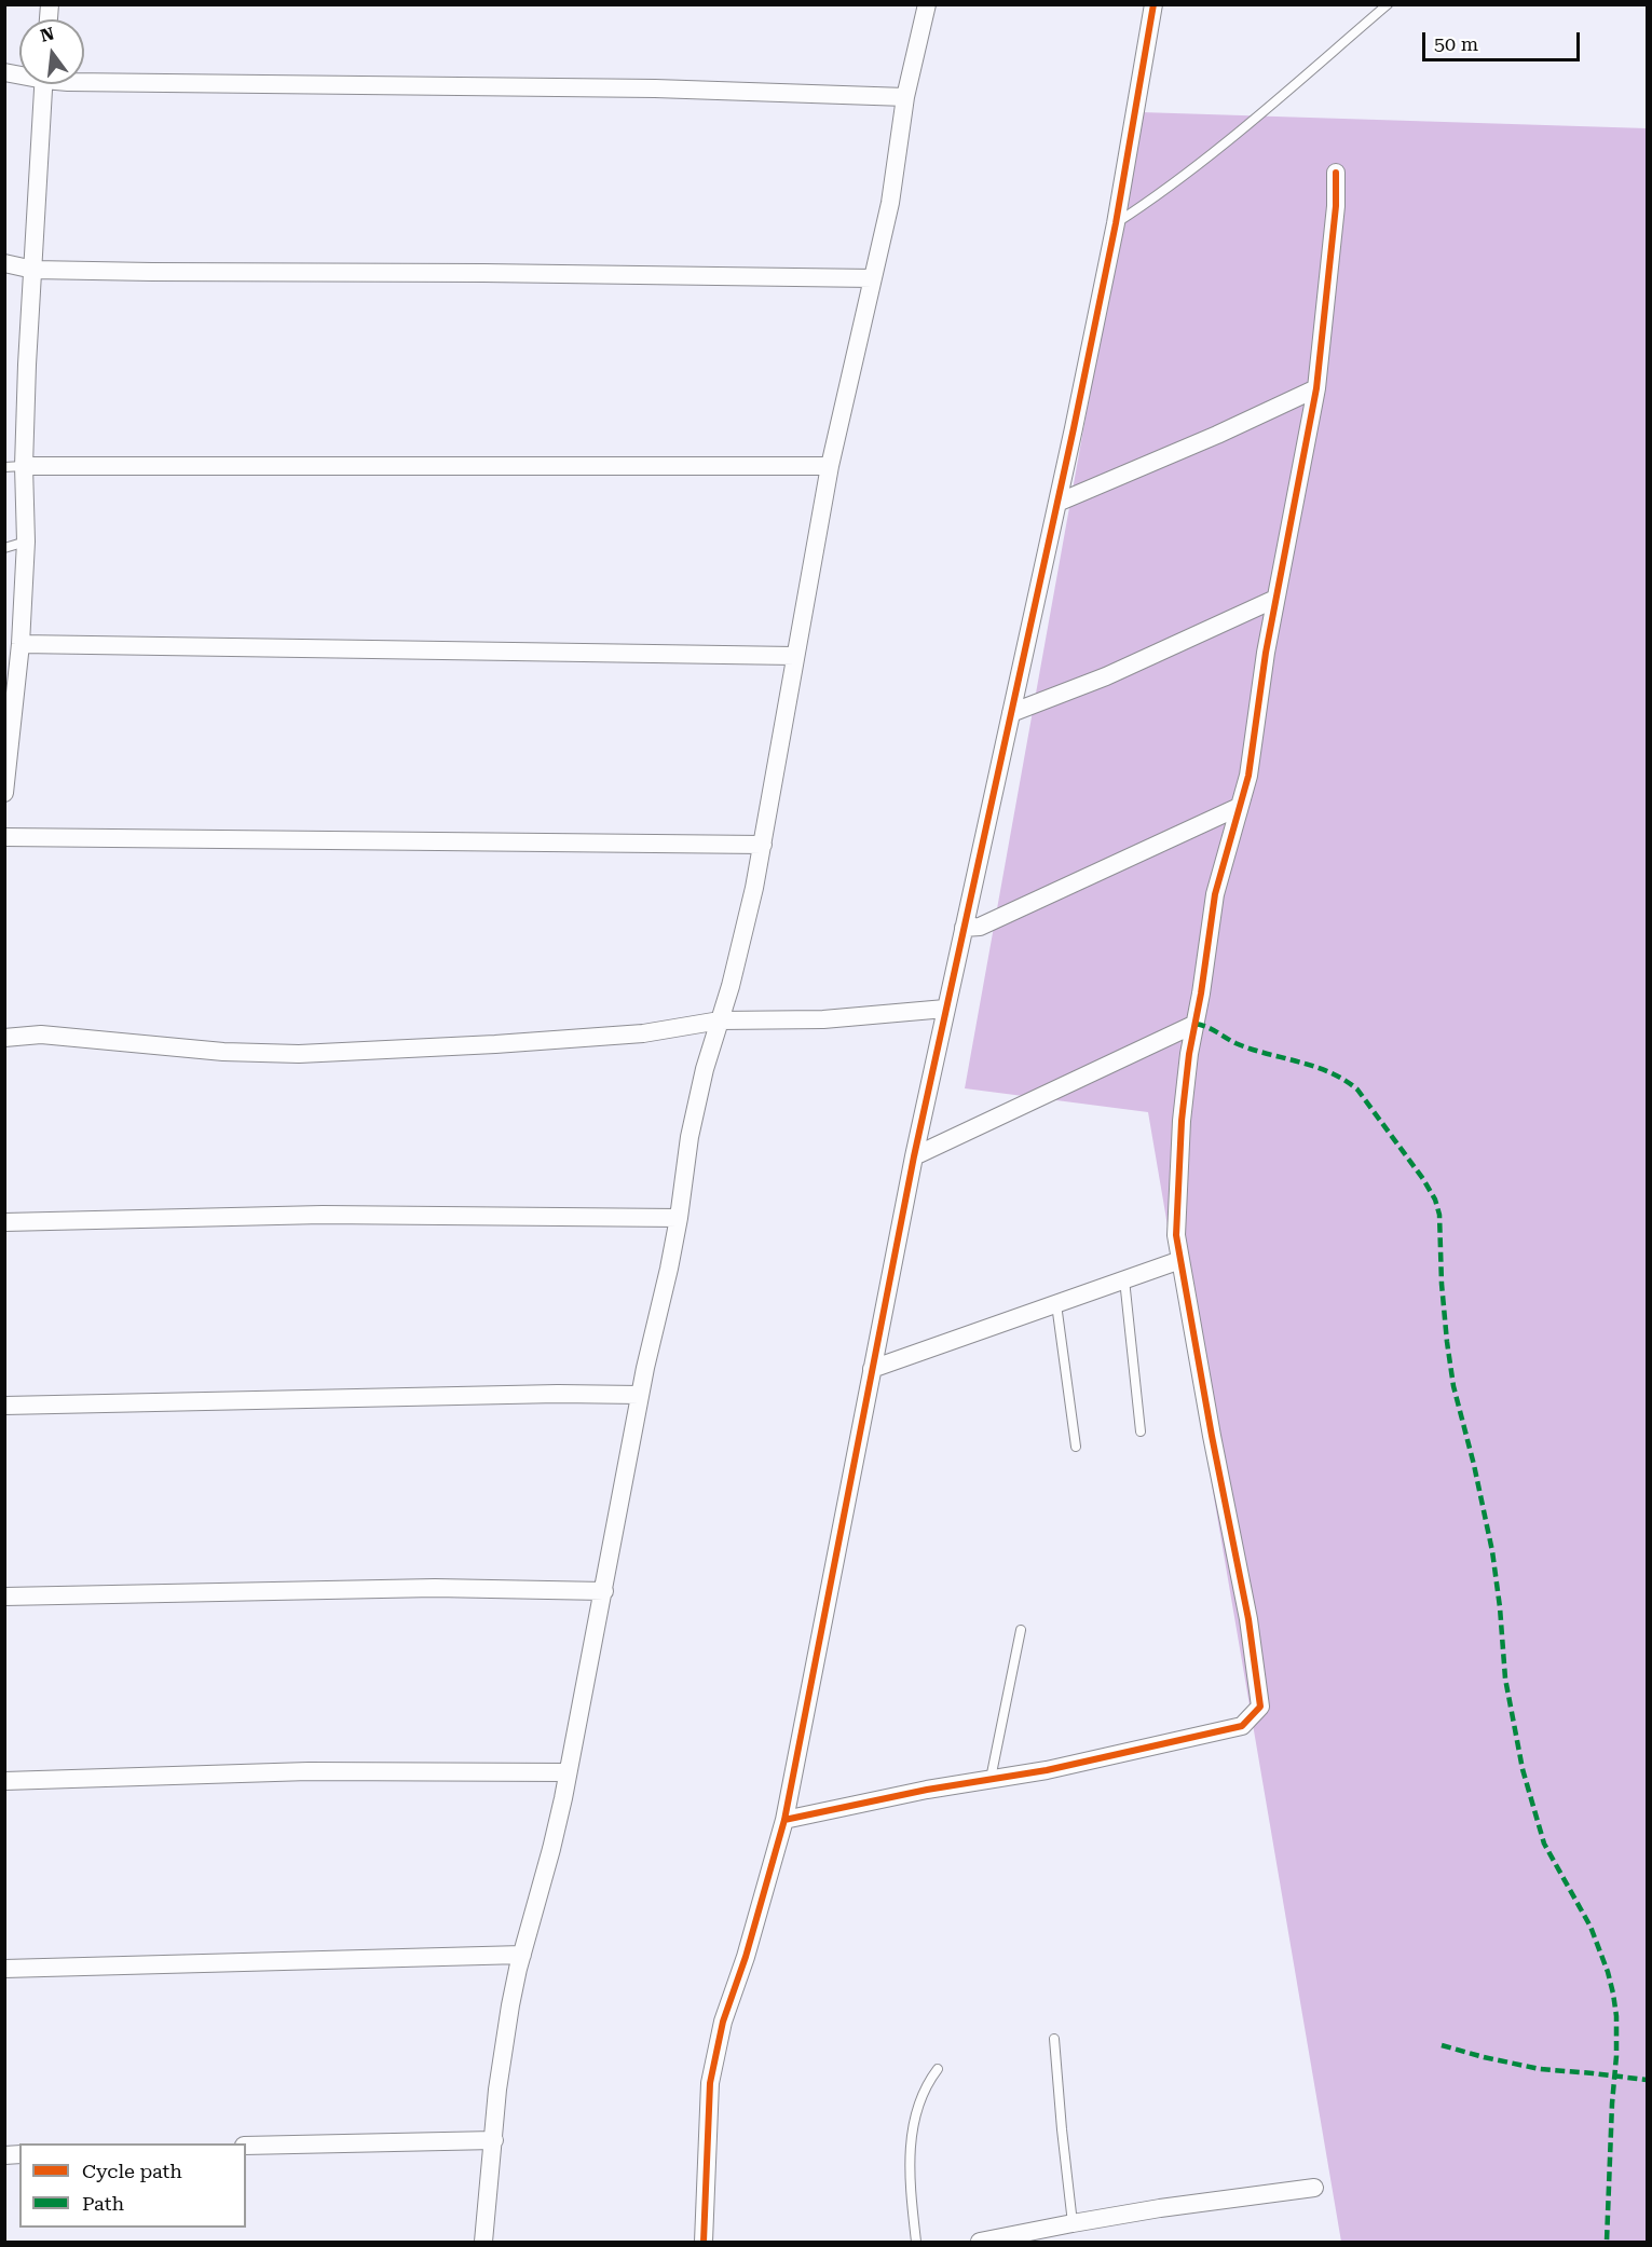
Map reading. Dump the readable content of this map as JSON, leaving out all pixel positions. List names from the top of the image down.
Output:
{
  "legend": ["Cycle path", "Path"],
  "scale_bar": "50 m",
  "north": "top"
}
